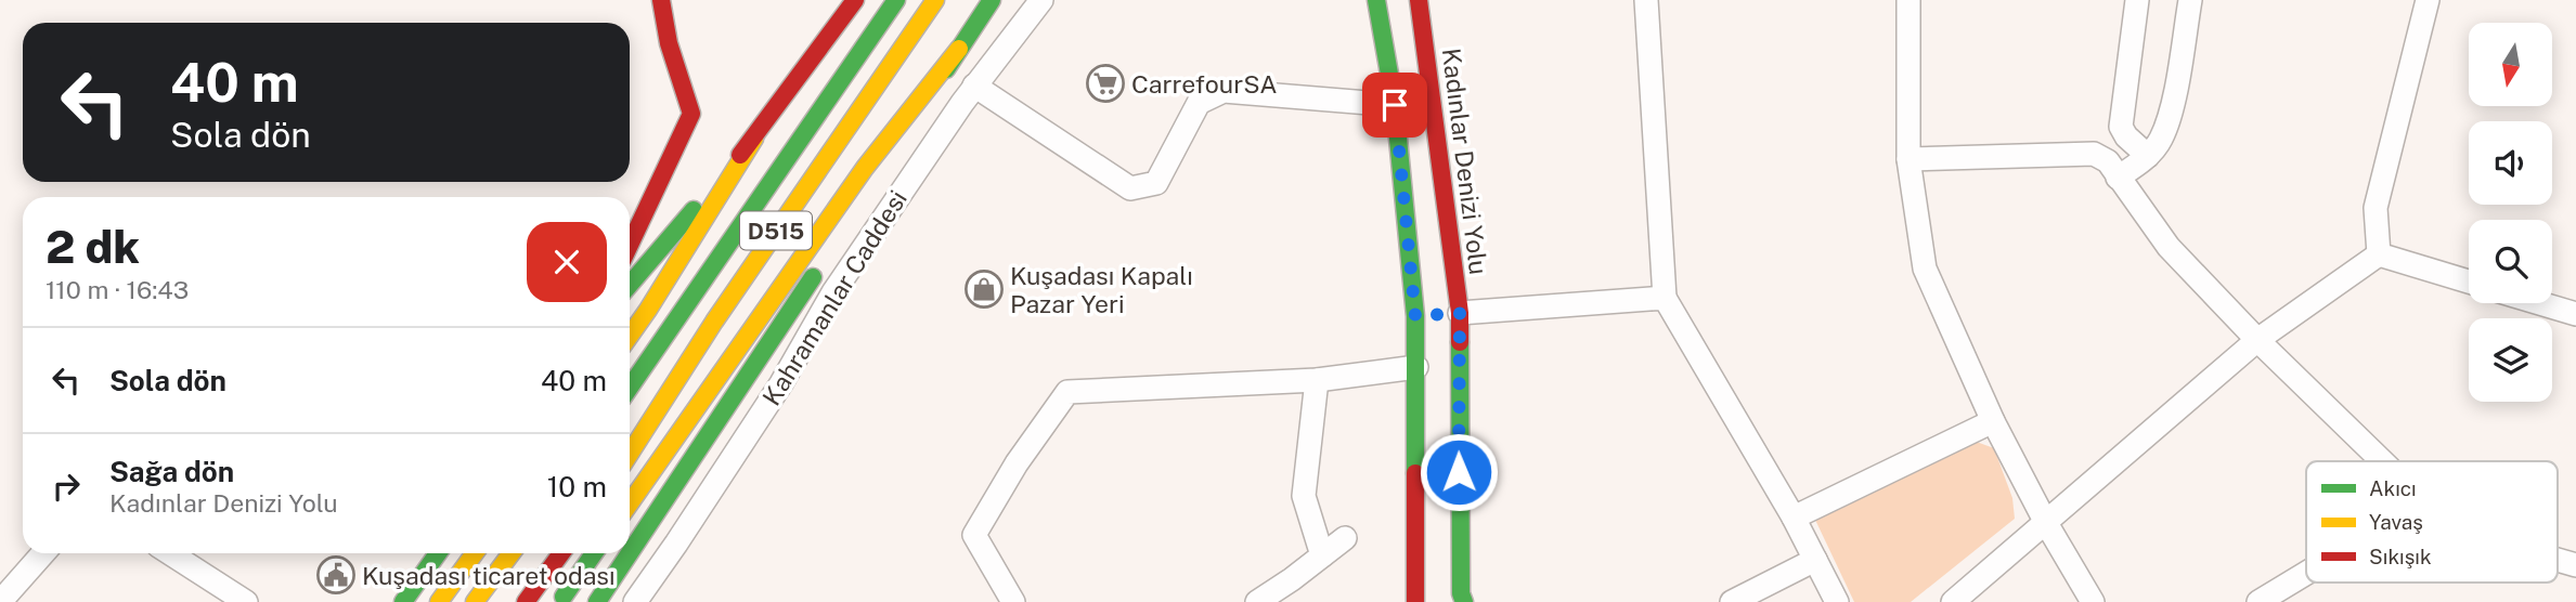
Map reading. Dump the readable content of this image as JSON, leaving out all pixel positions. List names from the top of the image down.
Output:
{
  "streets": {
    "main road": ["Kadınlar Denizi Yolu", "D515"],
    "street": ["Kahramanlar Caddesi"]
  },
  "places": {
    "supermarket": ["CarrefourSA"],
    "shop": ["Kuşadası Kapalı Pazar Yeri"],
    "public building": ["Kuşadası ticaret odası"]
  },
  "legend": ["Akıcı", "Yavaş", "Sıkışık"],
  "north": "bottom",
  "page": {
    "turn": ["40 m", "Sola dön"],
    "heading": ["2 dk", "110 m · 16:43"],
    "list": [
      {
        "name": "Sola dön",
        "value": "40 m"
      },
      {
        "name": "Sağa dön",
        "note": "Kadınlar Denizi Yolu",
        "value": "10 m"
      }
    ]
  }
}
